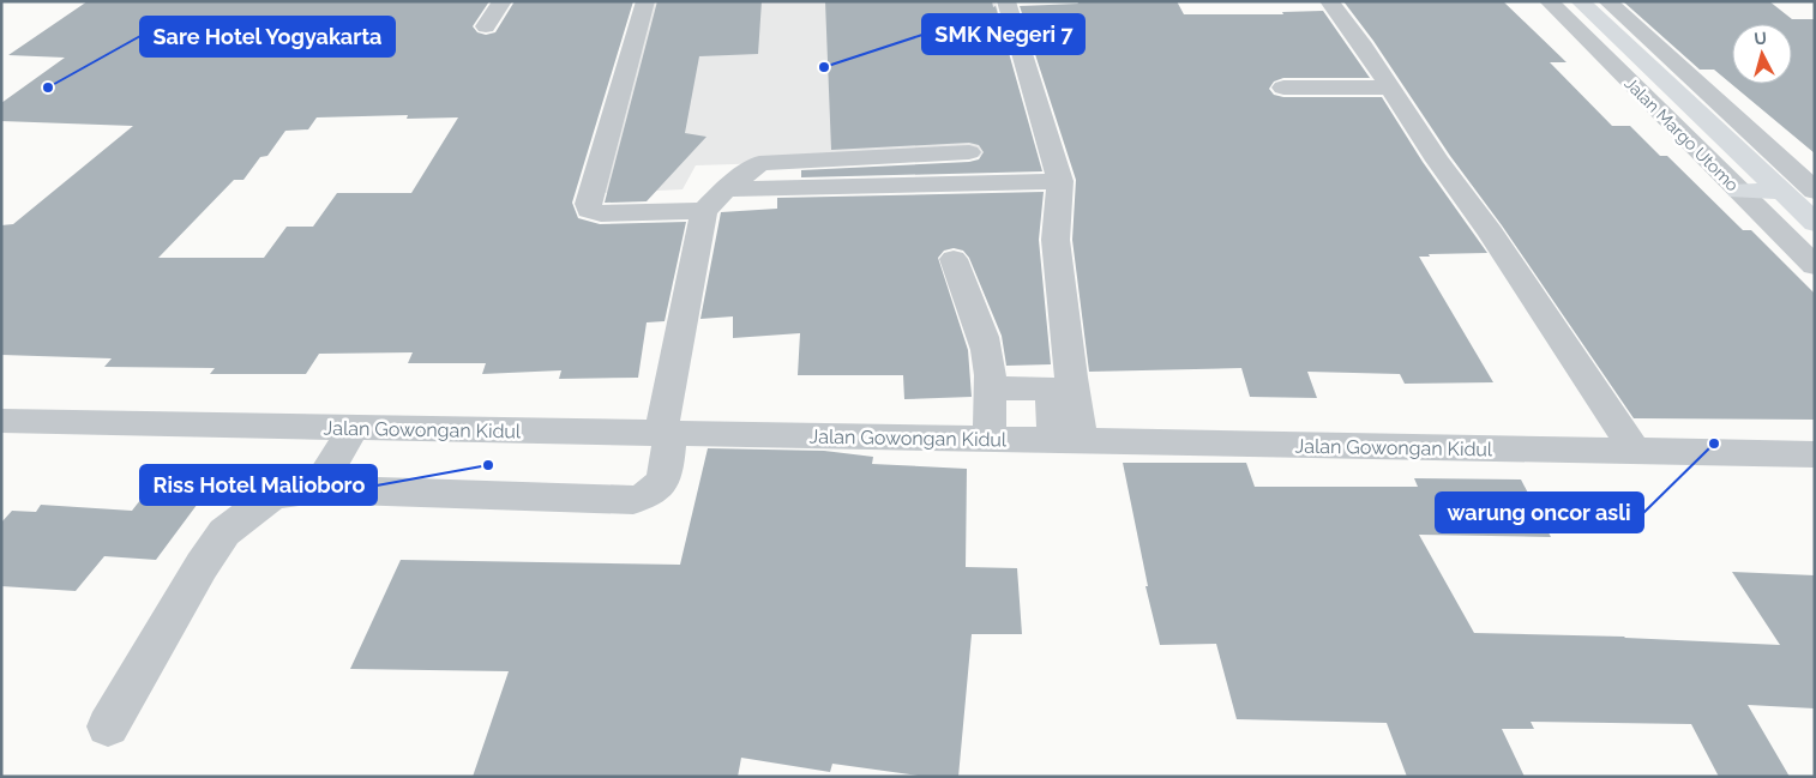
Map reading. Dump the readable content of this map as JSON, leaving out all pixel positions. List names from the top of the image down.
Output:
{
  "streets": {
    "main road": ["Jalan Margo Utomo"],
    "street": ["Jalan Gowongan Kidul"]
  },
  "places": [
    "SMK Negeri 7",
    "Sare Hotel Yogyakarta",
    "warung oncor asli",
    "Riss Hotel Malioboro"
  ],
  "north": "top"
}
